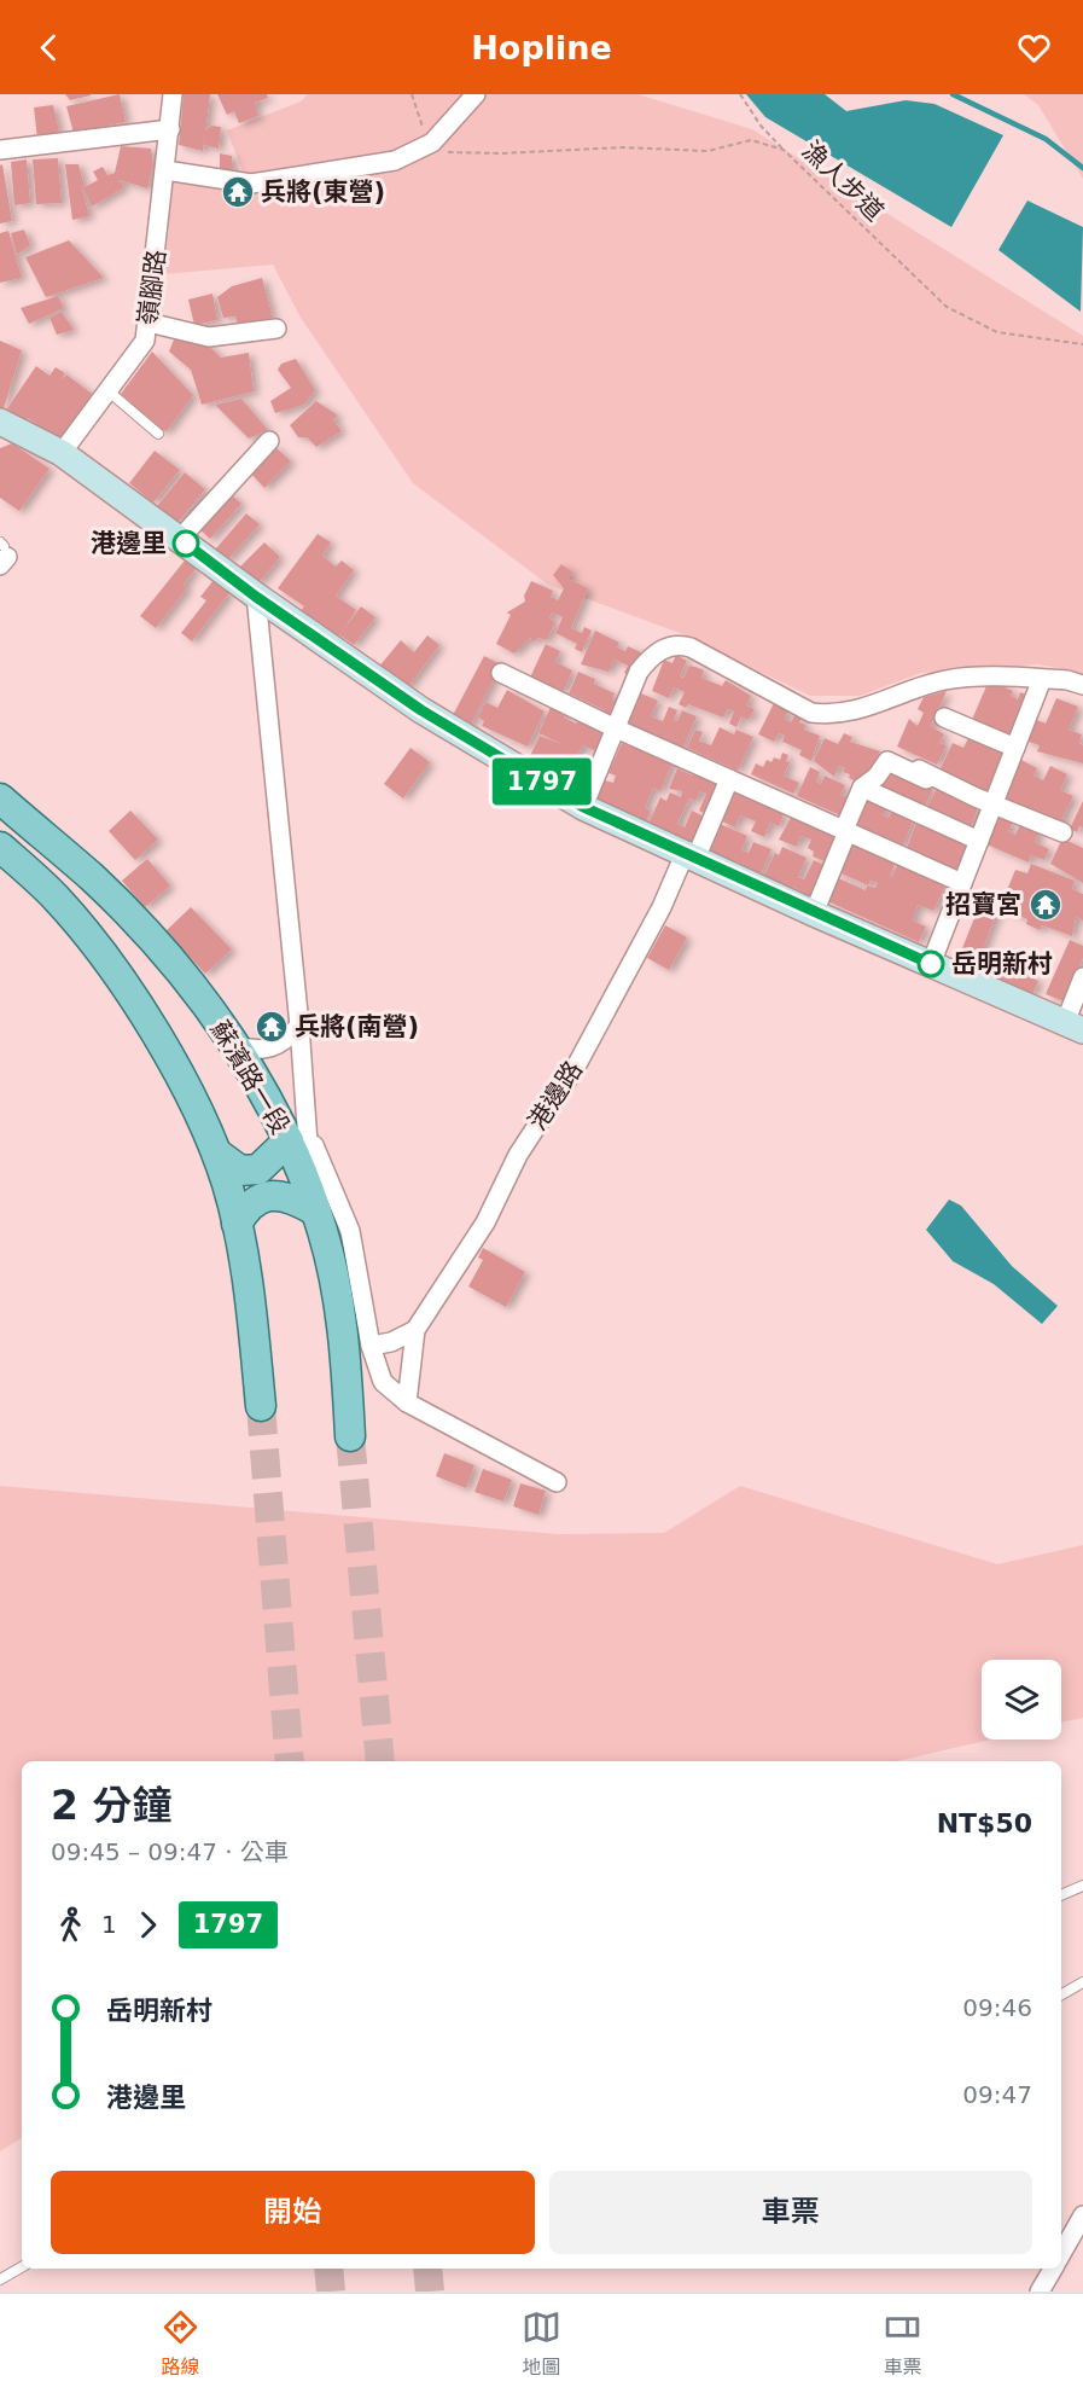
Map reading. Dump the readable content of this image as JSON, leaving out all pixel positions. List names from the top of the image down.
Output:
{
  "streets": {
    "main road": ["蘇濱路一段"],
    "street": ["嶺腳路", "港邊路"],
    "path": ["漁人步道"]
  },
  "places": {
    "temple": ["兵將(東營)", "招寶宮", "兵將(南營)"],
    "other": ["港邊里", "岳明新村"]
  },
  "lines": ["bus line 1797"],
  "page": {
    "header": "Hopline",
    "on_map": "1797",
    "heading": ["2 分鐘", "09:45 – 09:47 · 公車", "NT$50"],
    "legs": ["1", "1797"],
    "list": [
      {
        "name": "岳明新村",
        "value": "09:46"
      },
      {
        "name": "港邊里",
        "value": "09:47"
      }
    ],
    "buttons": ["開始", "車票"],
    "tabs": ["路線", "地圖", "車票"]
  }
}
